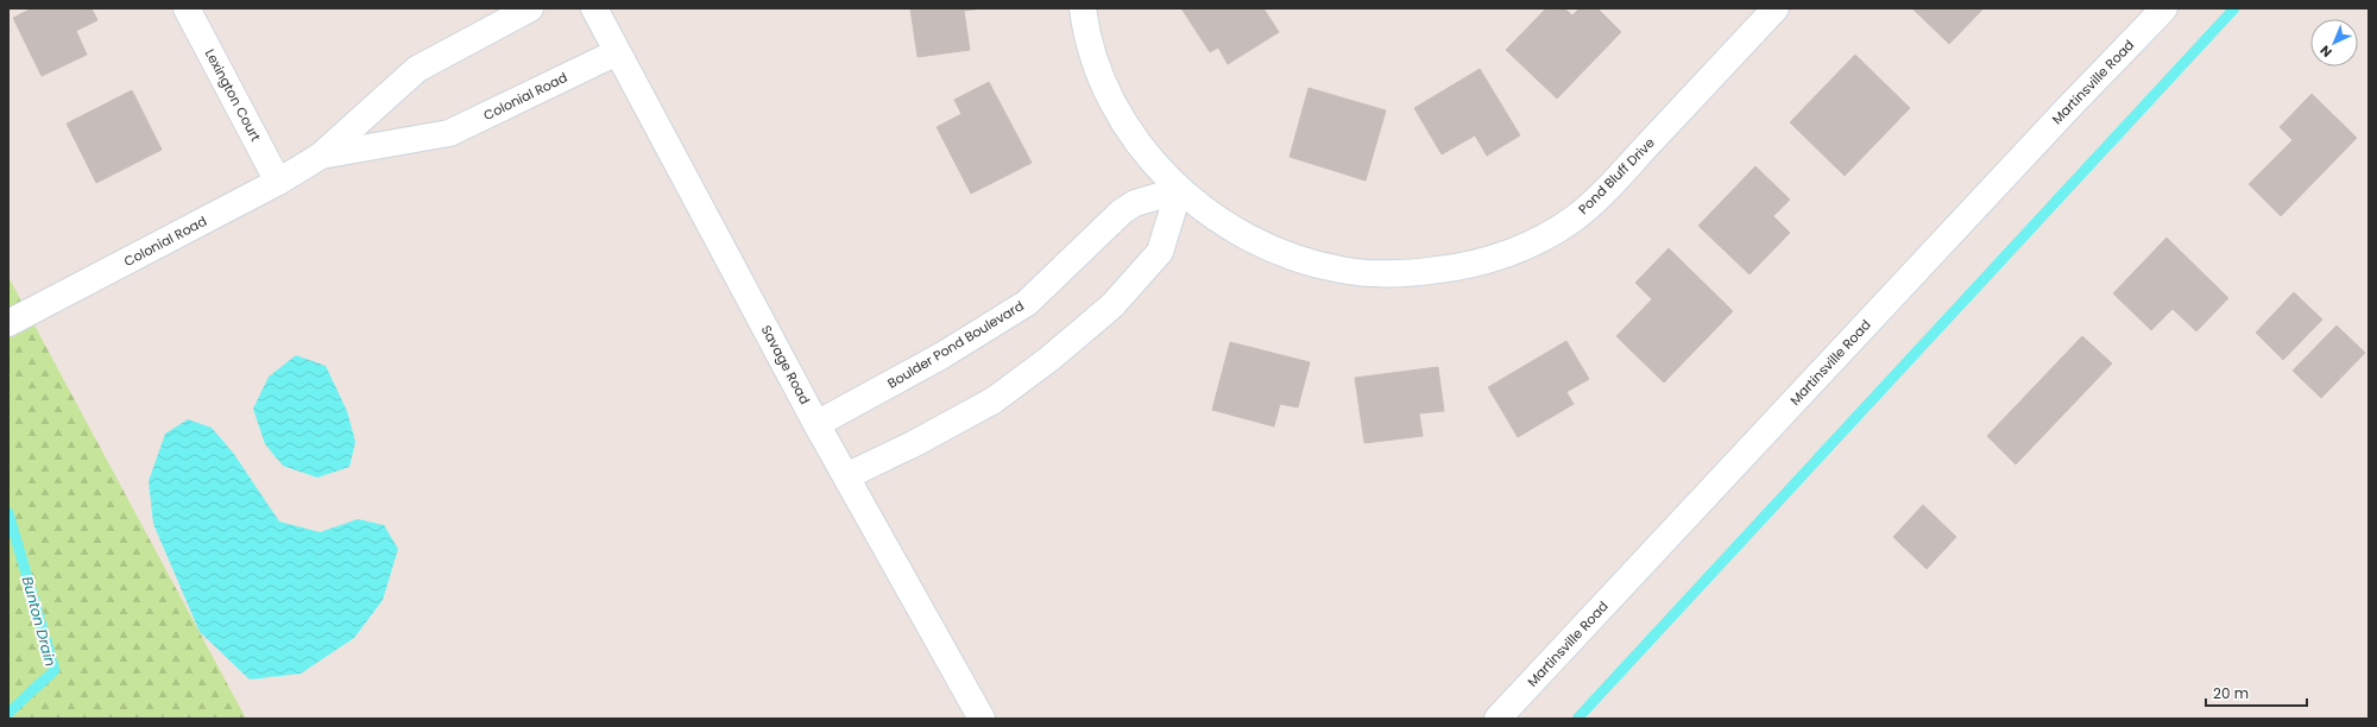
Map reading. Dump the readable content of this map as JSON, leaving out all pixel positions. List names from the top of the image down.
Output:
{
  "streets": {
    "street": [
      "Martinsville Road",
      "Lexington Court",
      "Colonial Road",
      "Pond Bluff Drive",
      "Boulder Pond Boulevard",
      "Savage Road"
    ]
  },
  "crossings": [
    ["Lexington Court", "Colonial Road"],
    ["Colonial Road", "Savage Road"],
    ["Pond Bluff Drive", "Boulder Pond Boulevard"],
    ["Boulder Pond Boulevard", "Savage Road"]
  ],
  "water": ["Bunton Drain"],
  "scale_bar": "20 m",
  "north": "bottom left"
}
